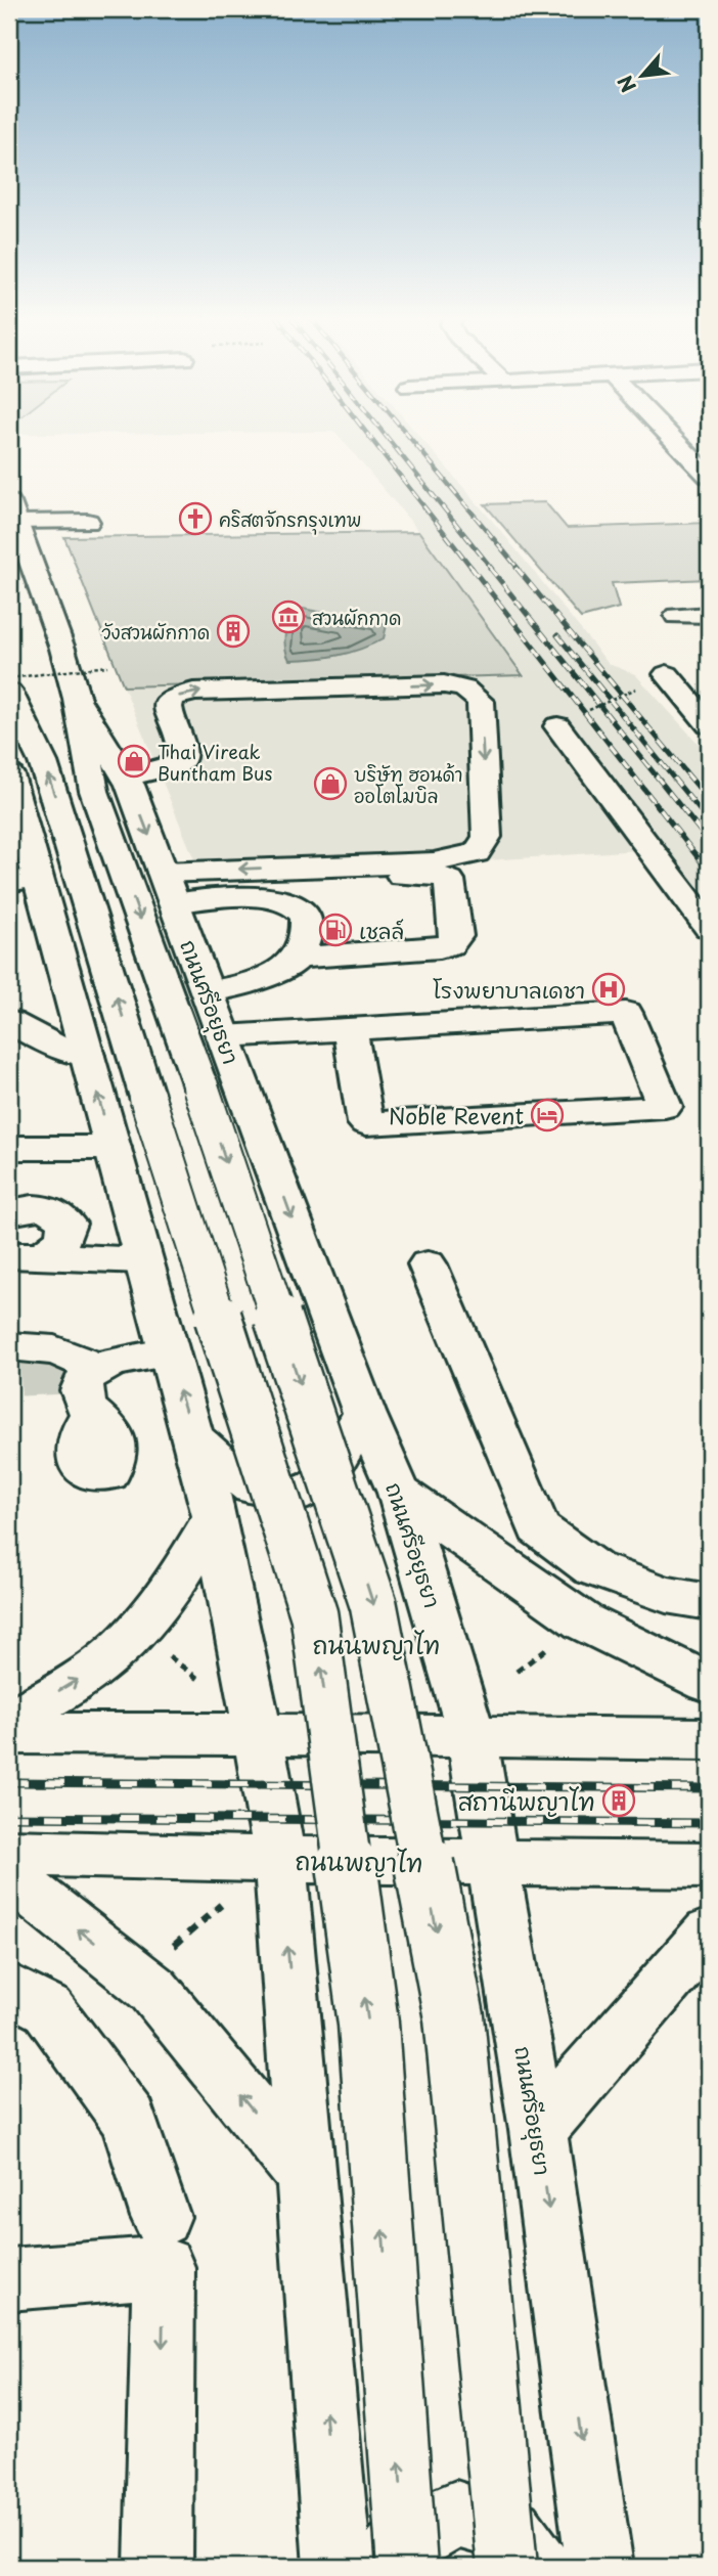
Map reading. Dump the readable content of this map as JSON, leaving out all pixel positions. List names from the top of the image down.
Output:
{
  "streets": {
    "main road": ["ถนนศรีอยุธยา", "ถนนพญาไท"]
  },
  "crossings": [
    ["ถนนศรีอยุธยา", "ถนนพญาไท"]
  ],
  "districts": ["ถนนพญาไท"],
  "places": {
    "church": ["คริสตจักรกรุงเทพ"],
    "museum": ["สวนผักกาด"],
    "building": ["วังสวนผักกาด", "สถานีพญาไท"],
    "shop": ["Thai Vireak Buntham Bus", "บริษัท ฮอนด้า ออโตโมบิล"],
    "fuel station": ["เชลล์"],
    "hospital": ["โรงพยาบาลเดชา"],
    "hotel": ["Noble Revent"]
  },
  "north": "bottom left"
}
